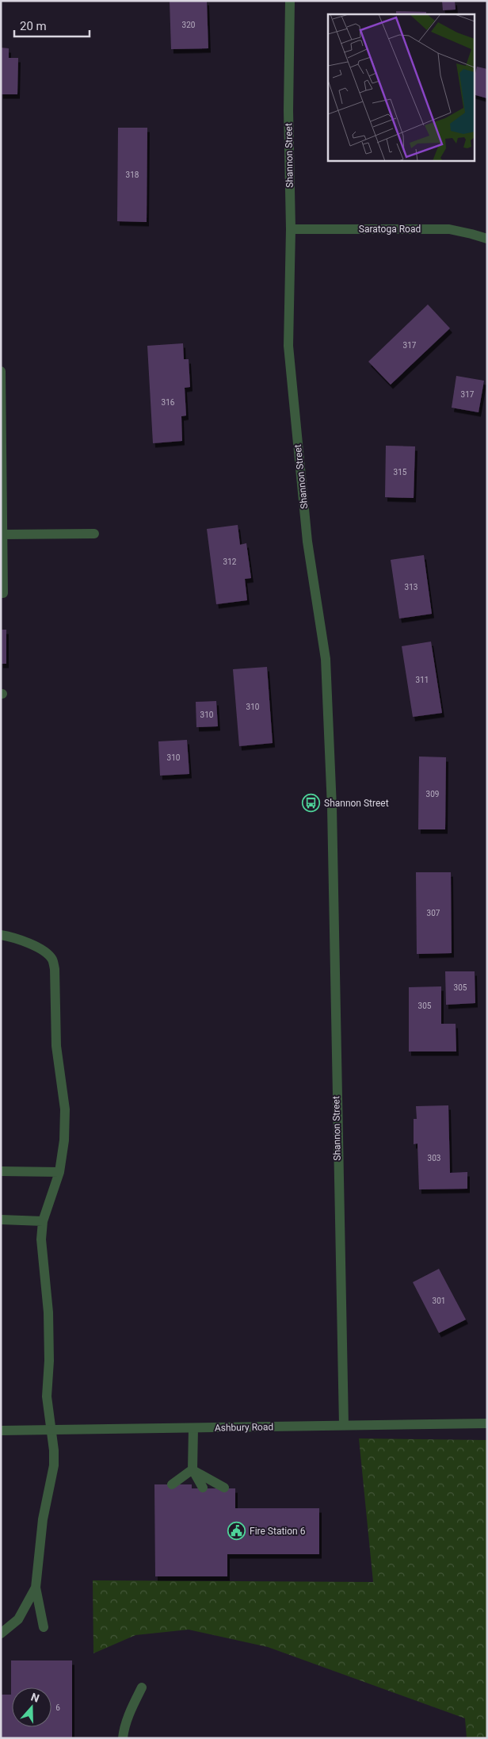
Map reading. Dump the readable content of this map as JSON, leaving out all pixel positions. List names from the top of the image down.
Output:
{
  "streets": {
    "street": ["Shannon Street", "Saratoga Road", "Ashbury Road"]
  },
  "crossings": [
    ["Shannon Street", "Saratoga Road"],
    ["Shannon Street", "Ashbury Road"]
  ],
  "places": {
    "bus stop": ["Shannon Street"],
    "public building": ["Fire Station 6"]
  },
  "house_numbers": [
    "320",
    "318",
    "317",
    "317",
    "316",
    "315",
    "312",
    "313",
    "311",
    "310",
    "310",
    "310",
    "309",
    "307",
    "305",
    "305",
    "303",
    "301",
    "6"
  ],
  "scale_bar": "20 m",
  "north": "top"
}
